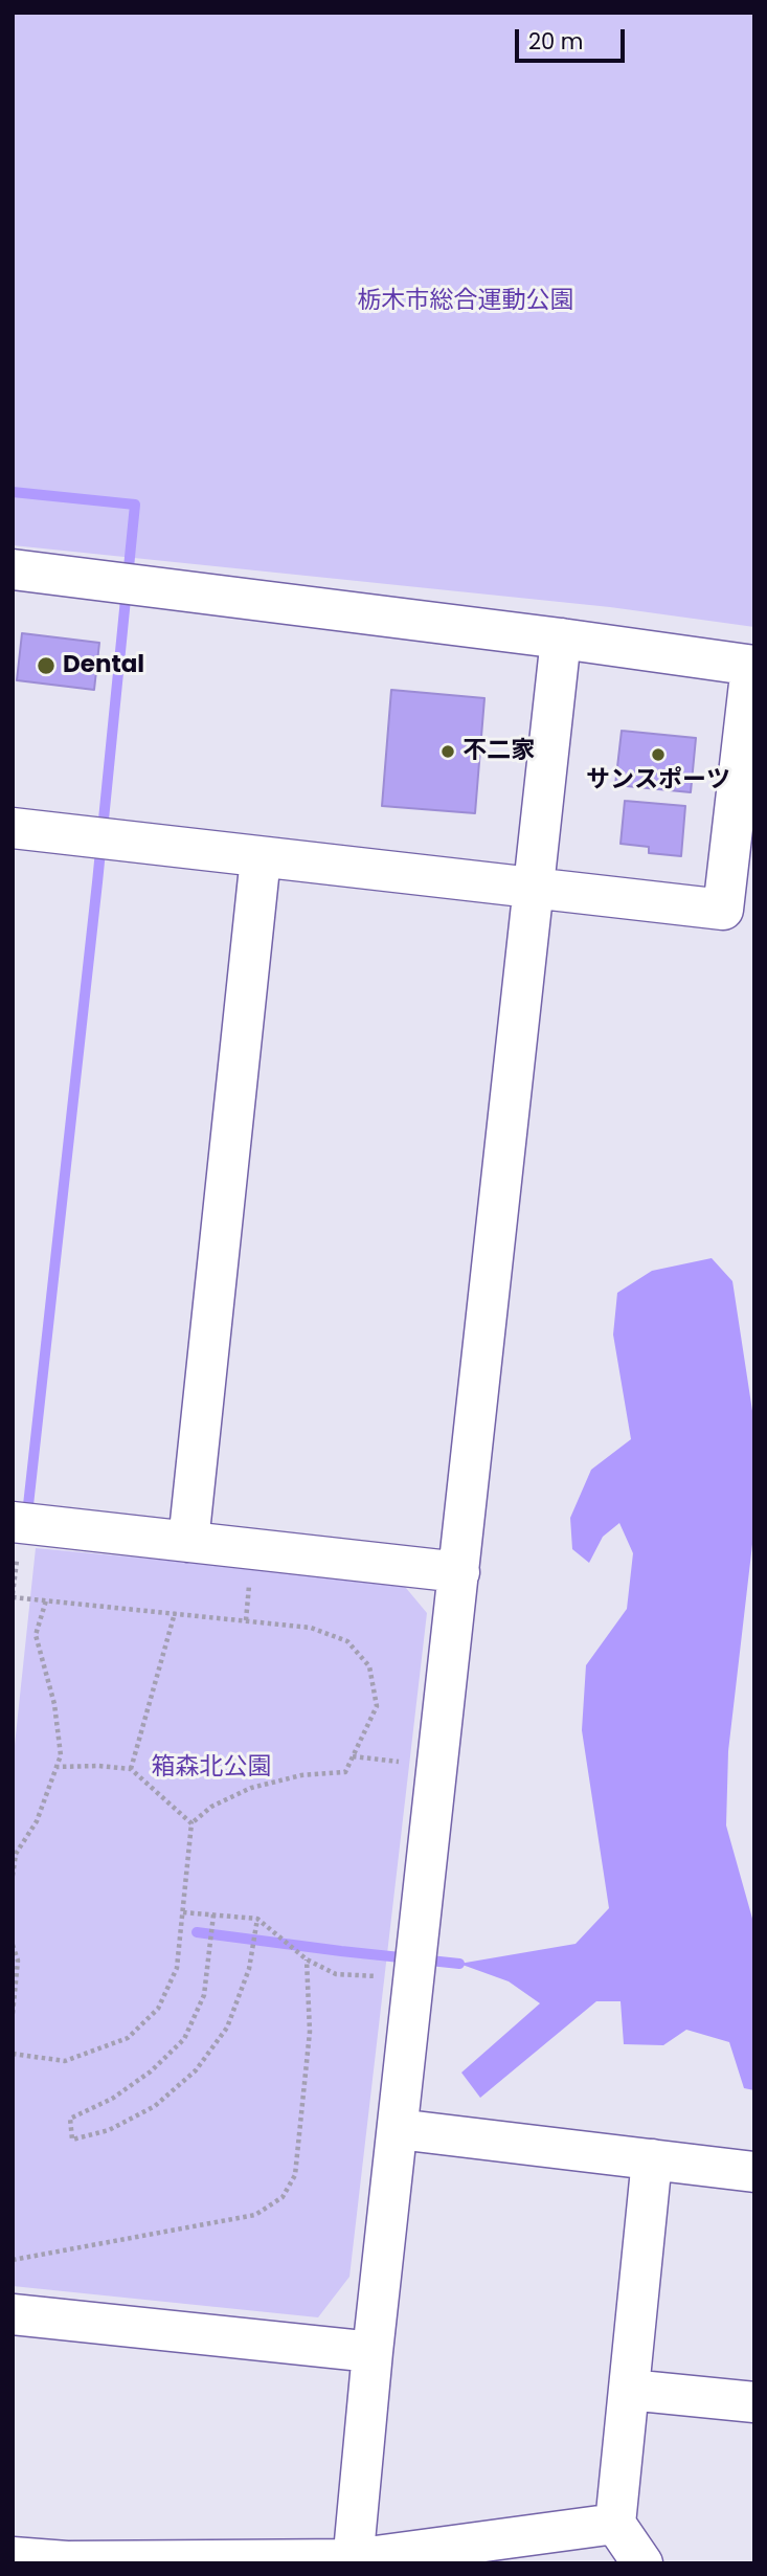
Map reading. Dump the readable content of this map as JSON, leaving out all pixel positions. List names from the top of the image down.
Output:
{
  "parks": ["栃木市総合運動公園", "箱森北公園"],
  "places": ["Dental", "不二家", "サンスポーツ"],
  "scale_bar": "20 m"
}
